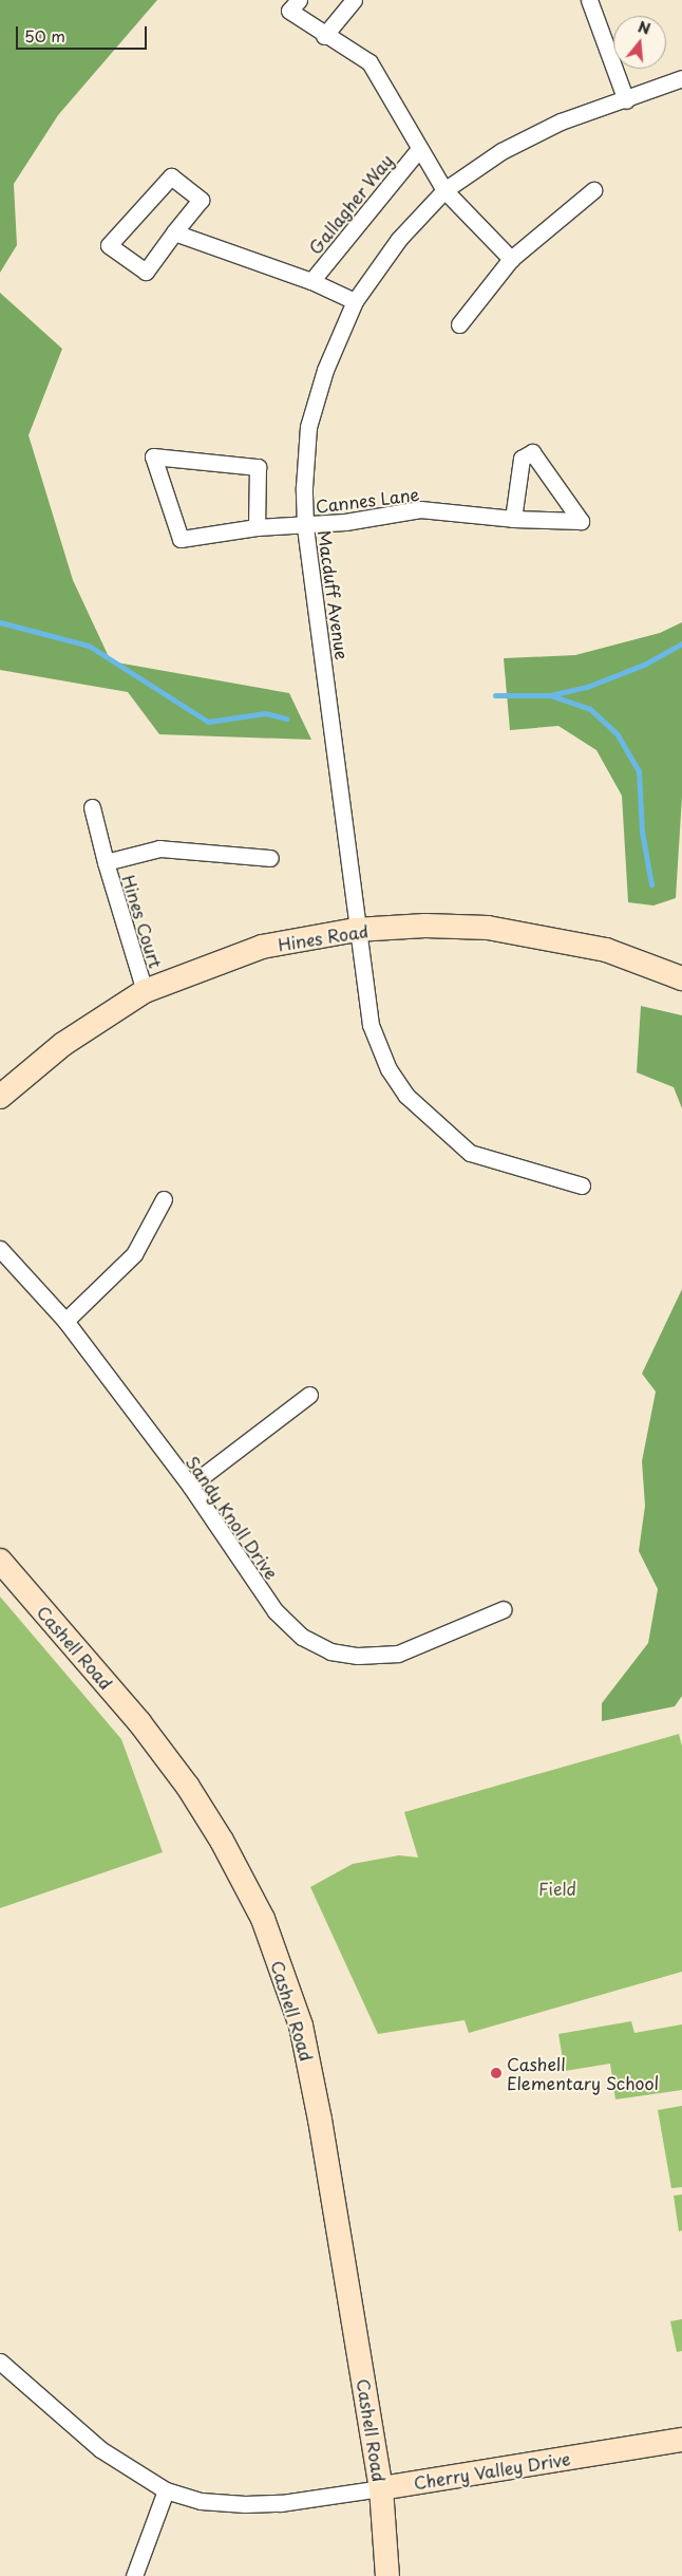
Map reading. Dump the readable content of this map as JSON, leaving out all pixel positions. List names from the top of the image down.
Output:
{
  "streets": {
    "street": [
      "Gallagher Way",
      "Cannes Lane",
      "Macduff Avenue",
      "Hines Court",
      "Hines Road",
      "Sandy Knoll Drive",
      "Cashell Road",
      "Cherry Valley Drive"
    ]
  },
  "crossings": [
    ["Gallagher Way", "Macduff Avenue"],
    ["Cannes Lane", "Macduff Avenue"],
    ["Macduff Avenue", "Hines Road"],
    ["Hines Court", "Hines Road"],
    ["Cashell Road", "Cherry Valley Drive"]
  ],
  "parks": ["Field"],
  "places": ["Cashell Elementary School"],
  "scale_bar": "50 m",
  "north": "top"
}
